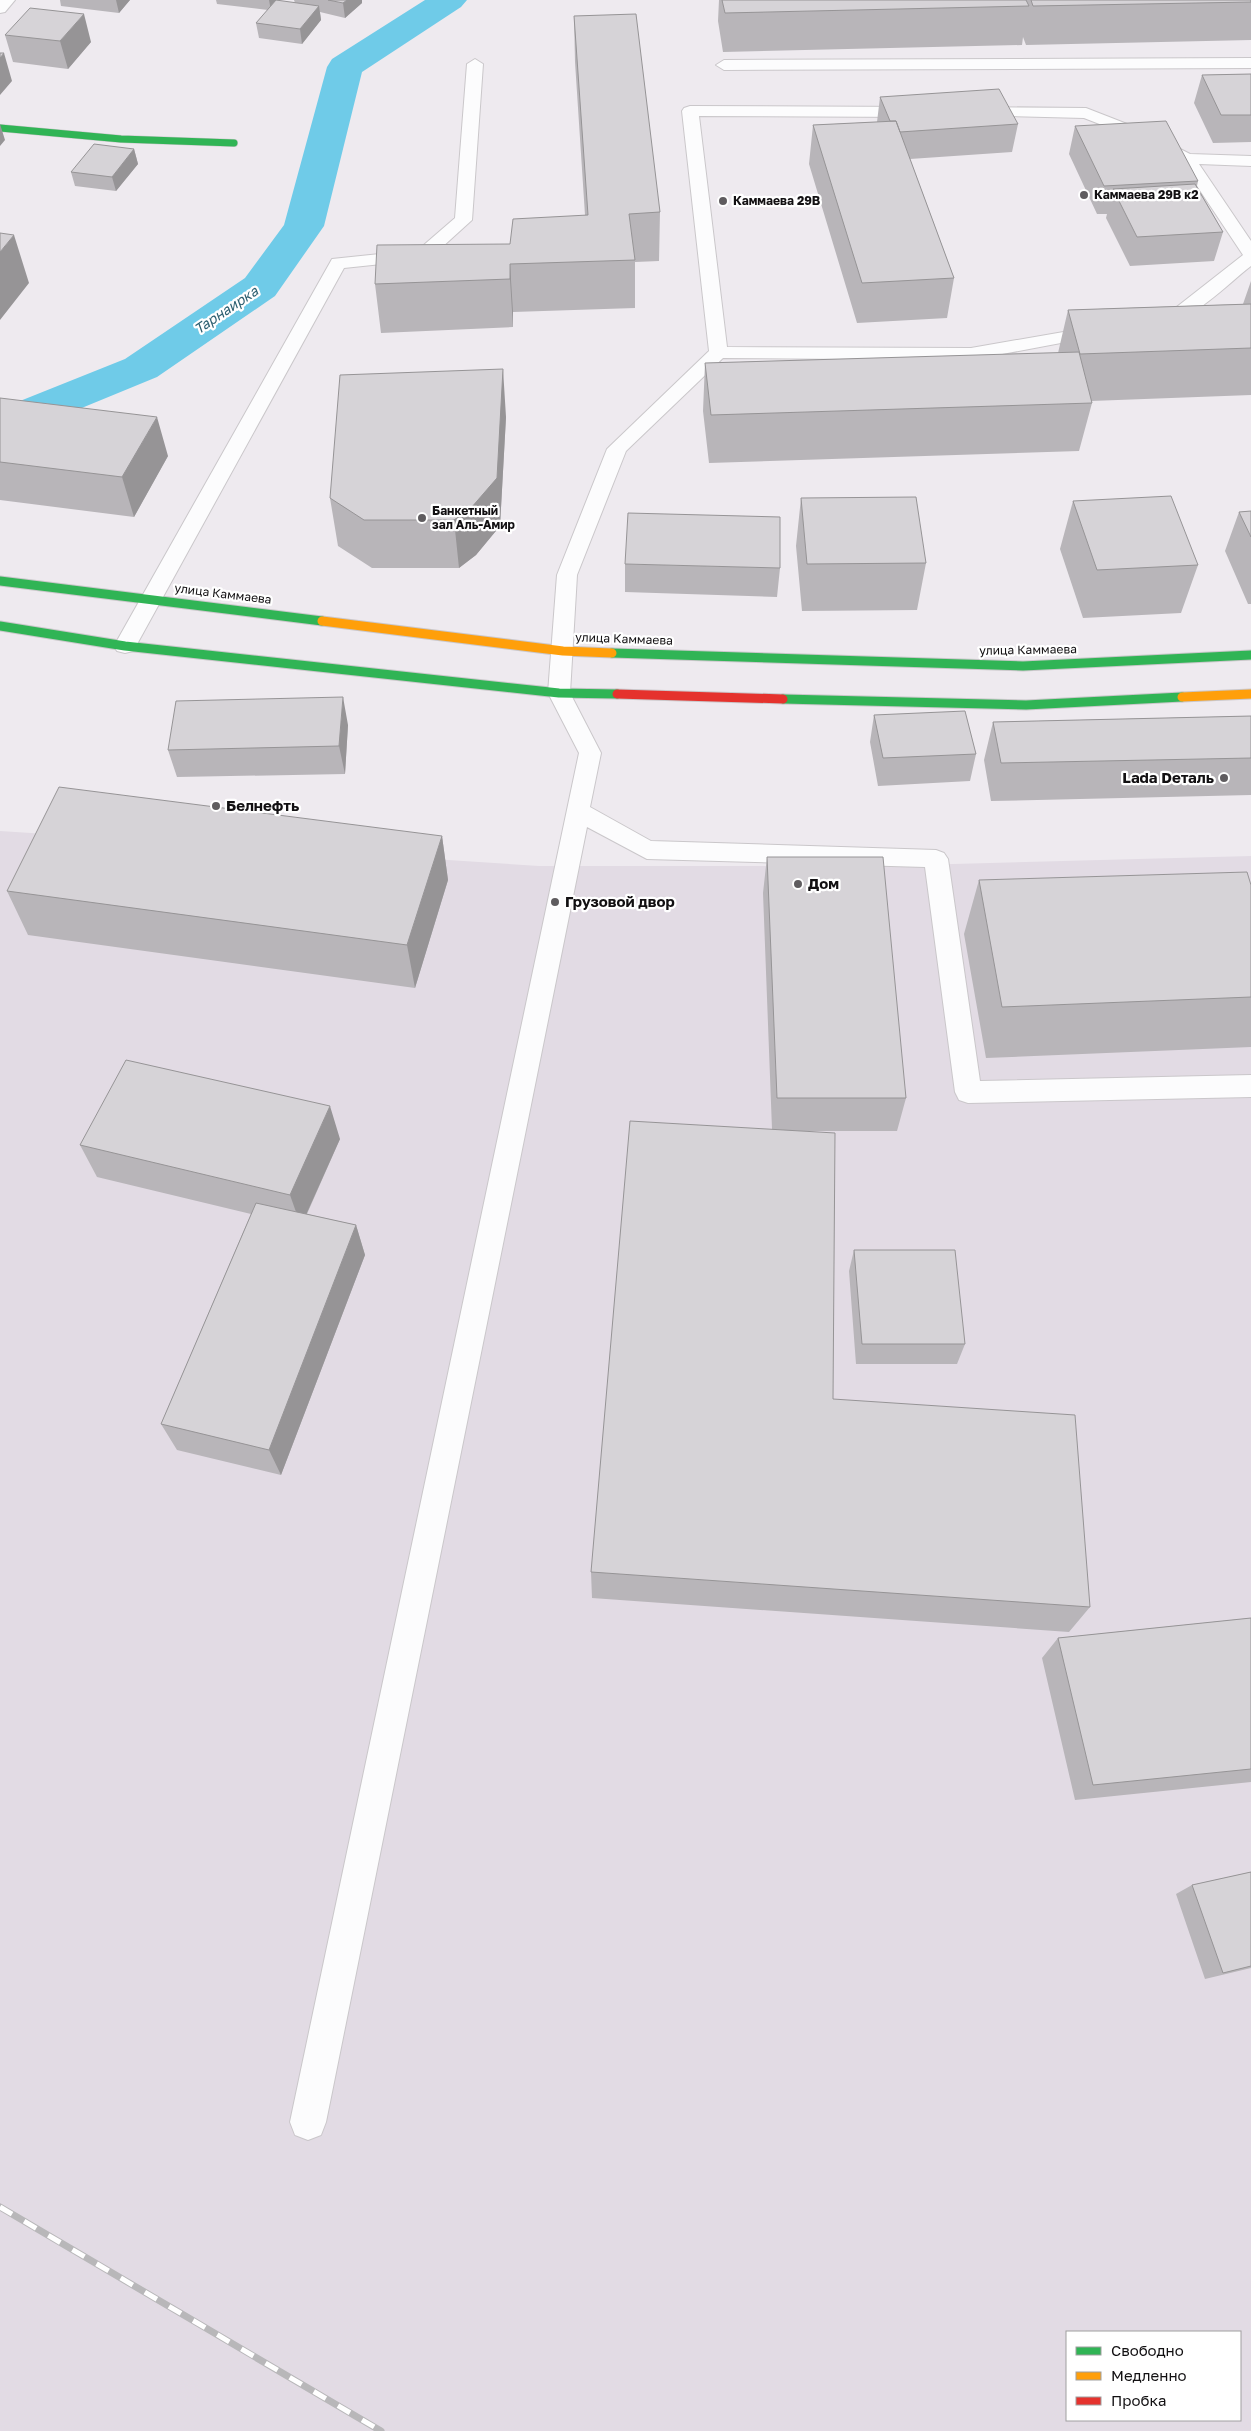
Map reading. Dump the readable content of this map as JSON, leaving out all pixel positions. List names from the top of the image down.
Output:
{
  "streets": {
    "main road": ["улица Каммаева"]
  },
  "water": ["Тарнаирка"],
  "places": [
    "Каммаева 29В к2",
    "Каммаева 29В",
    "Банкетный зал Аль-Амир",
    "Lada Dеталь",
    "Белнефть",
    "Дом",
    "Грузовой двор"
  ],
  "legend": ["Свободно", "Медленно", "Пробка"]
}
